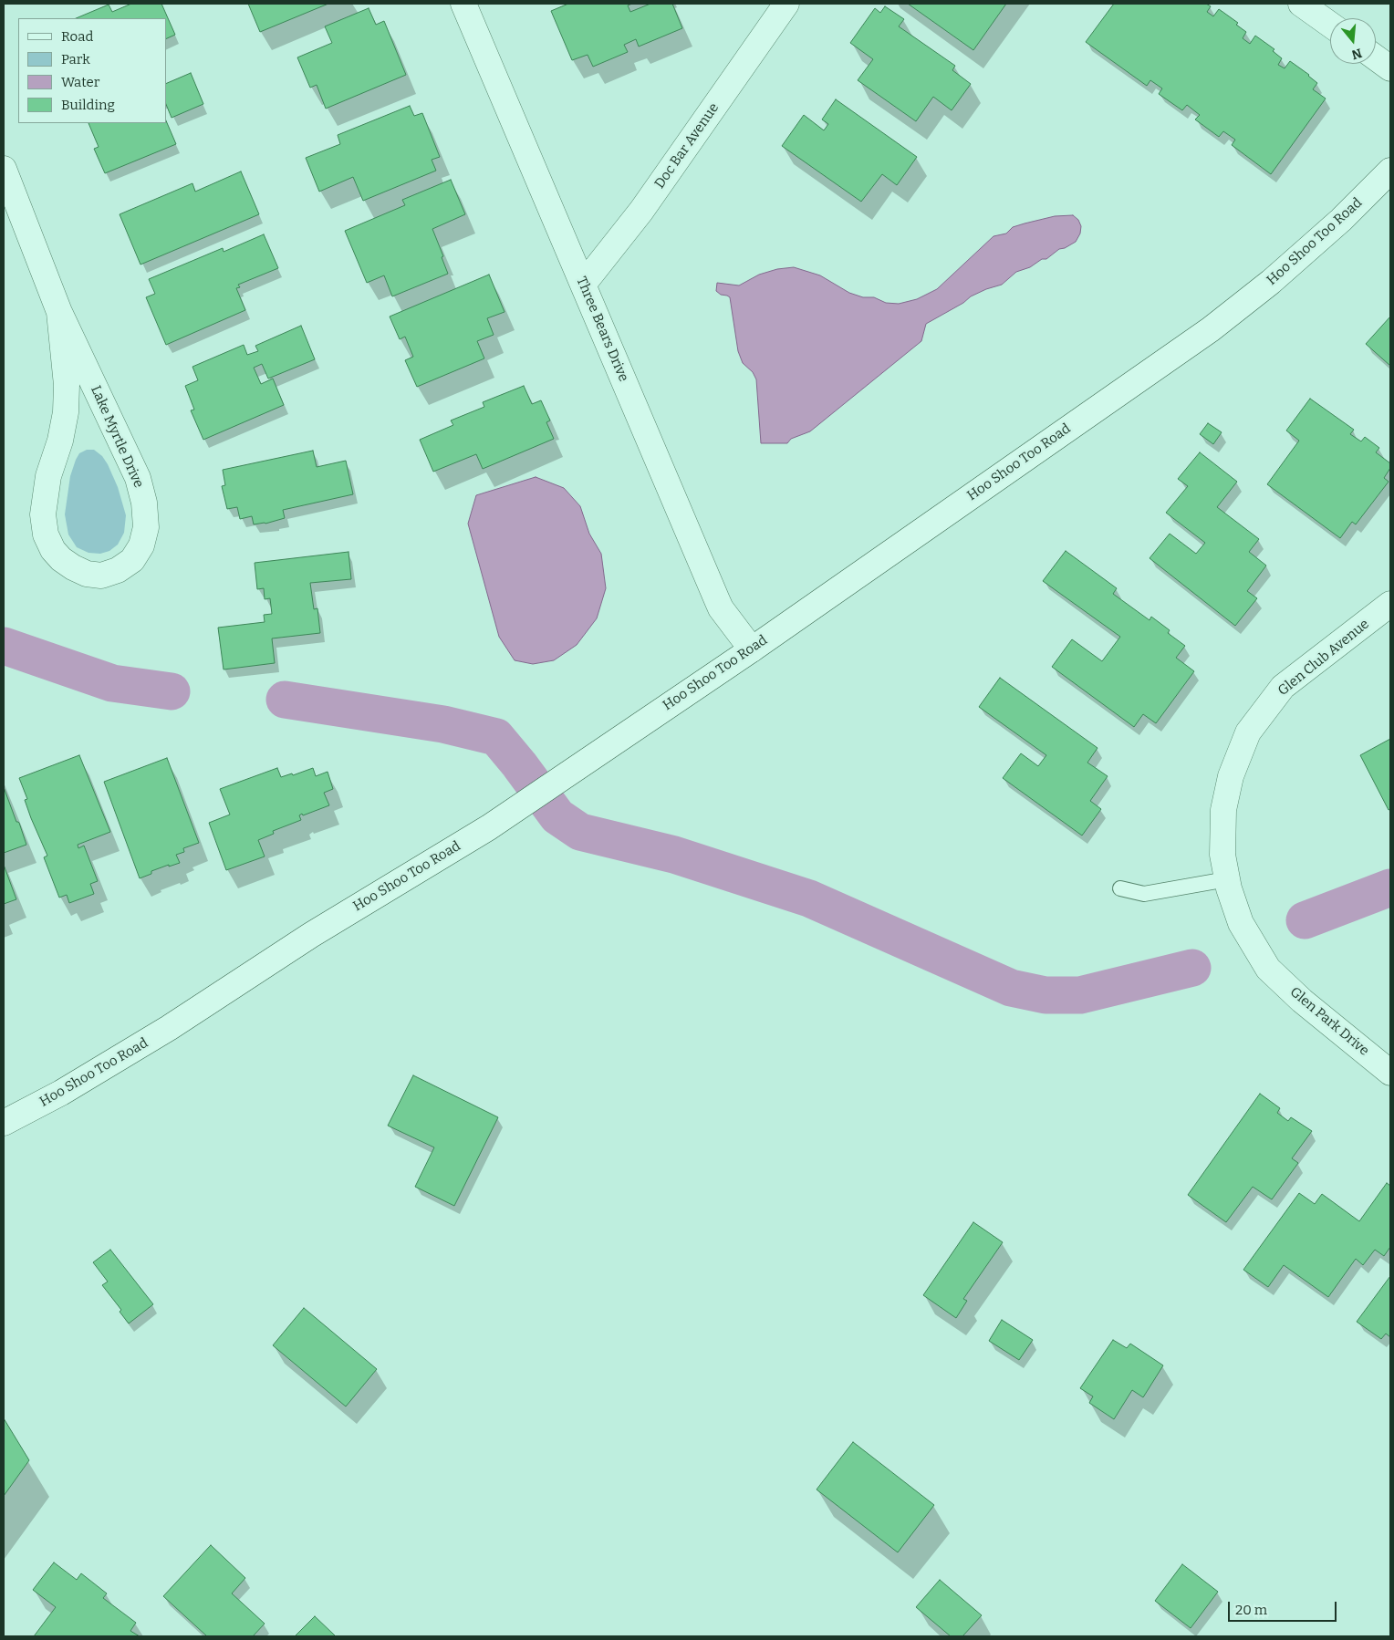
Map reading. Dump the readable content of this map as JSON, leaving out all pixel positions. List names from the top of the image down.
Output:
{
  "streets": {
    "street": [
      "Doc Bar Avenue",
      "Hoo Shoo Too Road",
      "Three Bears Drive",
      "Lake Myrtle Drive",
      "Glen Club Avenue",
      "Glen Park Drive"
    ]
  },
  "crossings": [
    ["Doc Bar Avenue", "Three Bears Drive"],
    ["Hoo Shoo Too Road", "Three Bears Drive"],
    ["Glen Club Avenue", "Glen Park Drive"]
  ],
  "legend": [
    "Road",
    "Park",
    "Water",
    "Building"
  ],
  "scale_bar": "20 m",
  "north": "bottom"
}
